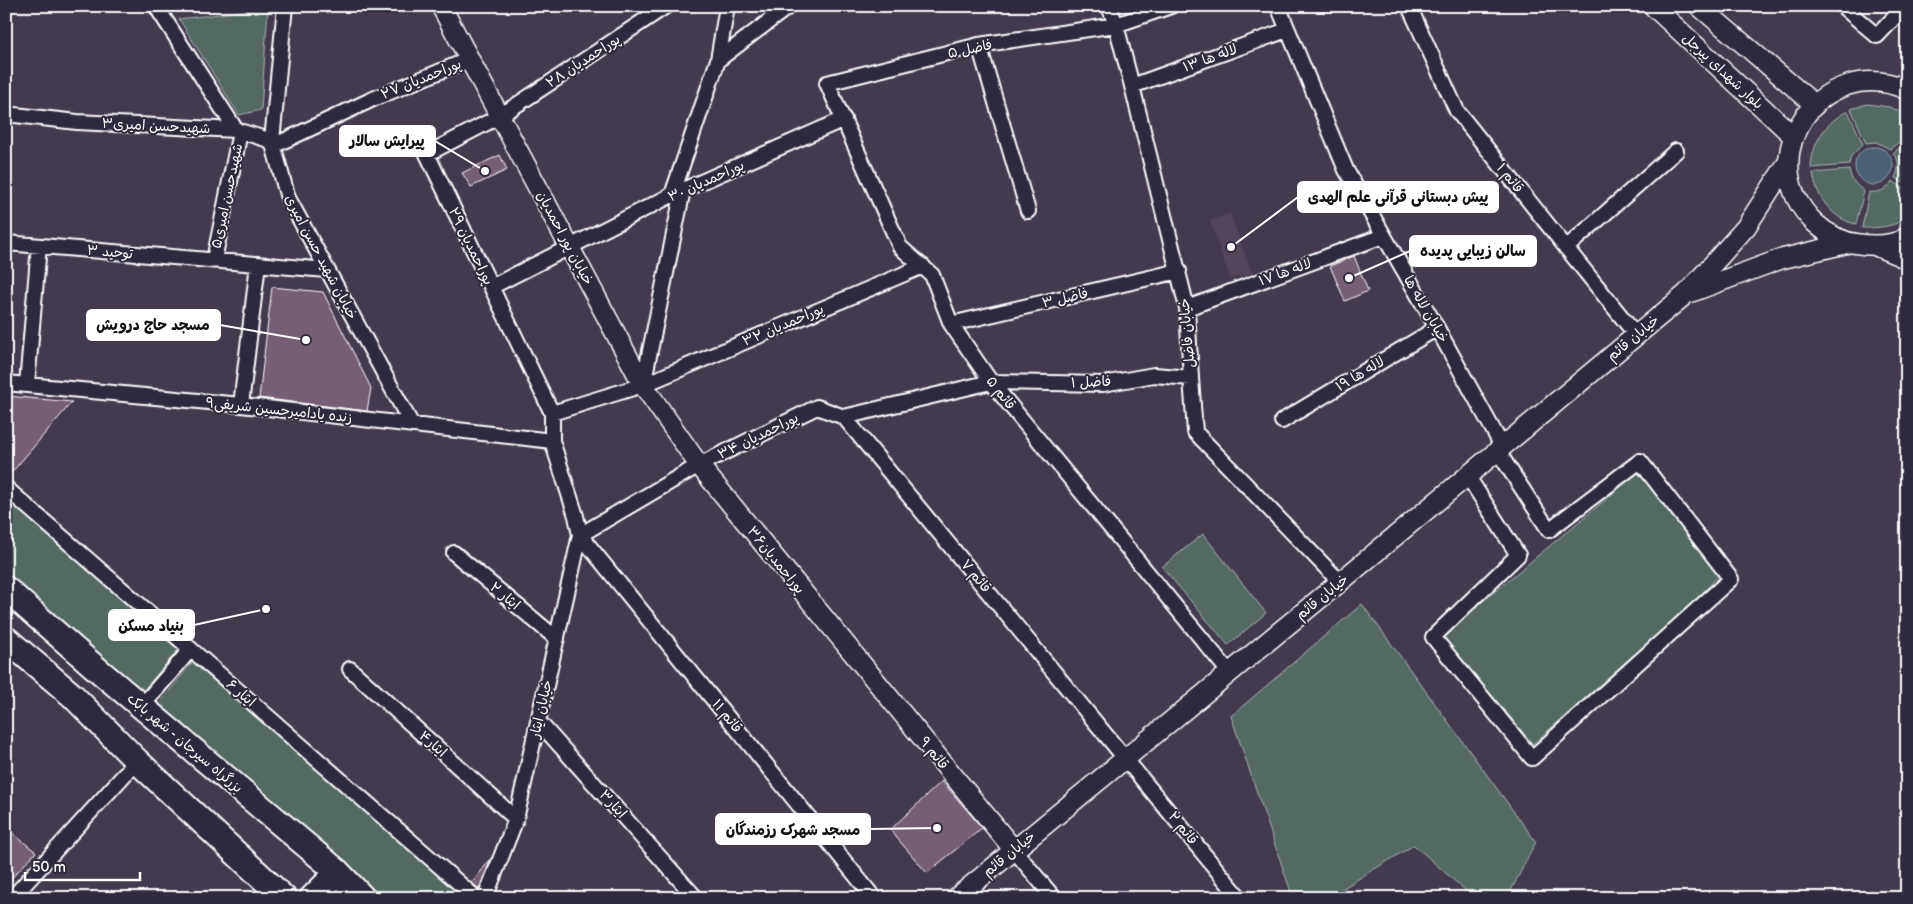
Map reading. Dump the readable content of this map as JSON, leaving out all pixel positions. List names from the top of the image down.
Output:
{
  "streets": {
    "highway": ["بزرگراه سیرجان - شهر بابک"],
    "street": [
      "فاضل ۵",
      "لاله ها ۱۳",
      "پوراحمدیان ۲۸",
      "بلوار شهدای پیرجل",
      "پوراحمدیان ۲۷",
      "شهیدحسن امیری۳",
      "قائم ۱",
      "پوراحمدیان ۳۰",
      "شهیدحسن امیری۵",
      "خیابان پور احمدیان",
      "پوراحمدیان ۲۹",
      "توحید ۳",
      "خیابان شهید حسن امیری",
      "لاله ها ۱۷",
      "فاضل ۳",
      "خیابان لاله ها",
      "پوراحمدیان ۳۲",
      "خیابان فاضل",
      "خیابان قائم",
      "لاله ها ۱۹",
      "فاضل ۱",
      "قائم ۵",
      "زنده یادامیرحسین شریفی۹",
      "پوراحمدیان ۳۴",
      "پوراحمدیان۳۶",
      "قائم ۷",
      "ایثار ۲",
      "ایثار ۶",
      "خیابان ایثار",
      "قائم ۱۱",
      "ایثار۴",
      "قائم ۹",
      "ایثار۳",
      "قائم ۲"
    ]
  },
  "crossings": [
    ["فاضل ۵", "خیابان فاضل"],
    ["فاضل ۵", "قائم ۵"],
    ["لاله ها ۱۳", "خیابان لاله ها"],
    ["لاله ها ۱۳", "خیابان فاضل"],
    ["پوراحمدیان ۲۸", "خیابان پور احمدیان"],
    ["پوراحمدیان ۲۸", "پوراحمدیان ۲۹"],
    ["پوراحمدیان ۲۷", "خیابان پور احمدیان"],
    ["پوراحمدیان ۲۷", "خیابان شهید حسن امیری"],
    ["شهیدحسن امیری۳", "شهیدحسن امیری۵"],
    ["قائم ۱", "خیابان قائم"],
    ["پوراحمدیان ۳۰", "خیابان پور احمدیان"],
    ["پوراحمدیان ۳۰", "پوراحمدیان ۲۹"],
    ["پوراحمدیان ۳۰", "قائم ۵"],
    ["شهیدحسن امیری۵", "توحید ۳"],
    ["خیابان پور احمدیان", "پوراحمدیان ۲۹"],
    ["خیابان پور احمدیان", "پوراحمدیان ۳۲"],
    ["خیابان پور احمدیان", "پوراحمدیان ۳۴"],
    ["خیابان پور احمدیان", "پوراحمدیان۳۶"],
    ["پوراحمدیان ۲۹", "پوراحمدیان ۳۲"],
    ["پوراحمدیان ۲۹", "خیابان ایثار"],
    ["توحید ۳", "خیابان شهید حسن امیری"],
    ["خیابان شهید حسن امیری", "زنده یادامیرحسین شریفی۹"],
    ["لاله ها ۱۷", "خیابان لاله ها"],
    ["لاله ها ۱۷", "خیابان فاضل"],
    ["فاضل ۳", "خیابان فاضل"],
    ["فاضل ۳", "قائم ۵"],
    ["خیابان لاله ها", "خیابان قائم"],
    ["خیابان لاله ها", "لاله ها ۱۹"],
    ["پوراحمدیان ۳۲", "قائم ۵"],
    ["پوراحمدیان ۳۲", "خیابان ایثار"],
    ["خیابان فاضل", "خیابان قائم"],
    ["خیابان فاضل", "فاضل ۱"],
    ["خیابان قائم", "قائم ۵"],
    ["خیابان قائم", "قائم ۷"],
    ["خیابان قائم", "قائم ۹"],
    ["خیابان قائم", "قائم ۲"],
    ["فاضل ۱", "قائم ۵"],
    ["فاضل ۱", "قائم ۷"],
    ["زنده یادامیرحسین شریفی۹", "خیابان ایثار"],
    ["پوراحمدیان ۳۴", "پوراحمدیان۳۶"],
    ["پوراحمدیان ۳۴", "قائم ۷"],
    ["پوراحمدیان ۳۴", "خیابان ایثار"],
    ["پوراحمدیان ۳۴", "قائم ۱۱"],
    ["پوراحمدیان۳۶", "قائم ۹"],
    ["قائم ۷", "قائم ۲"],
    ["ایثار ۲", "خیابان ایثار"],
    ["خیابان ایثار", "قائم ۱۱"],
    ["خیابان ایثار", "ایثار۴"],
    ["خیابان ایثار", "ایثار۳"]
  ],
  "places": [
    "پیرایش سالار",
    "پیش دبستانی قرآنی علم الهدی",
    "سالن زیبایی پدیده",
    "مسجد حاج درویش",
    "بنیاد مسکن",
    "مسجد شهرک رزمندگان"
  ],
  "scale_bar": "50 m"
}
